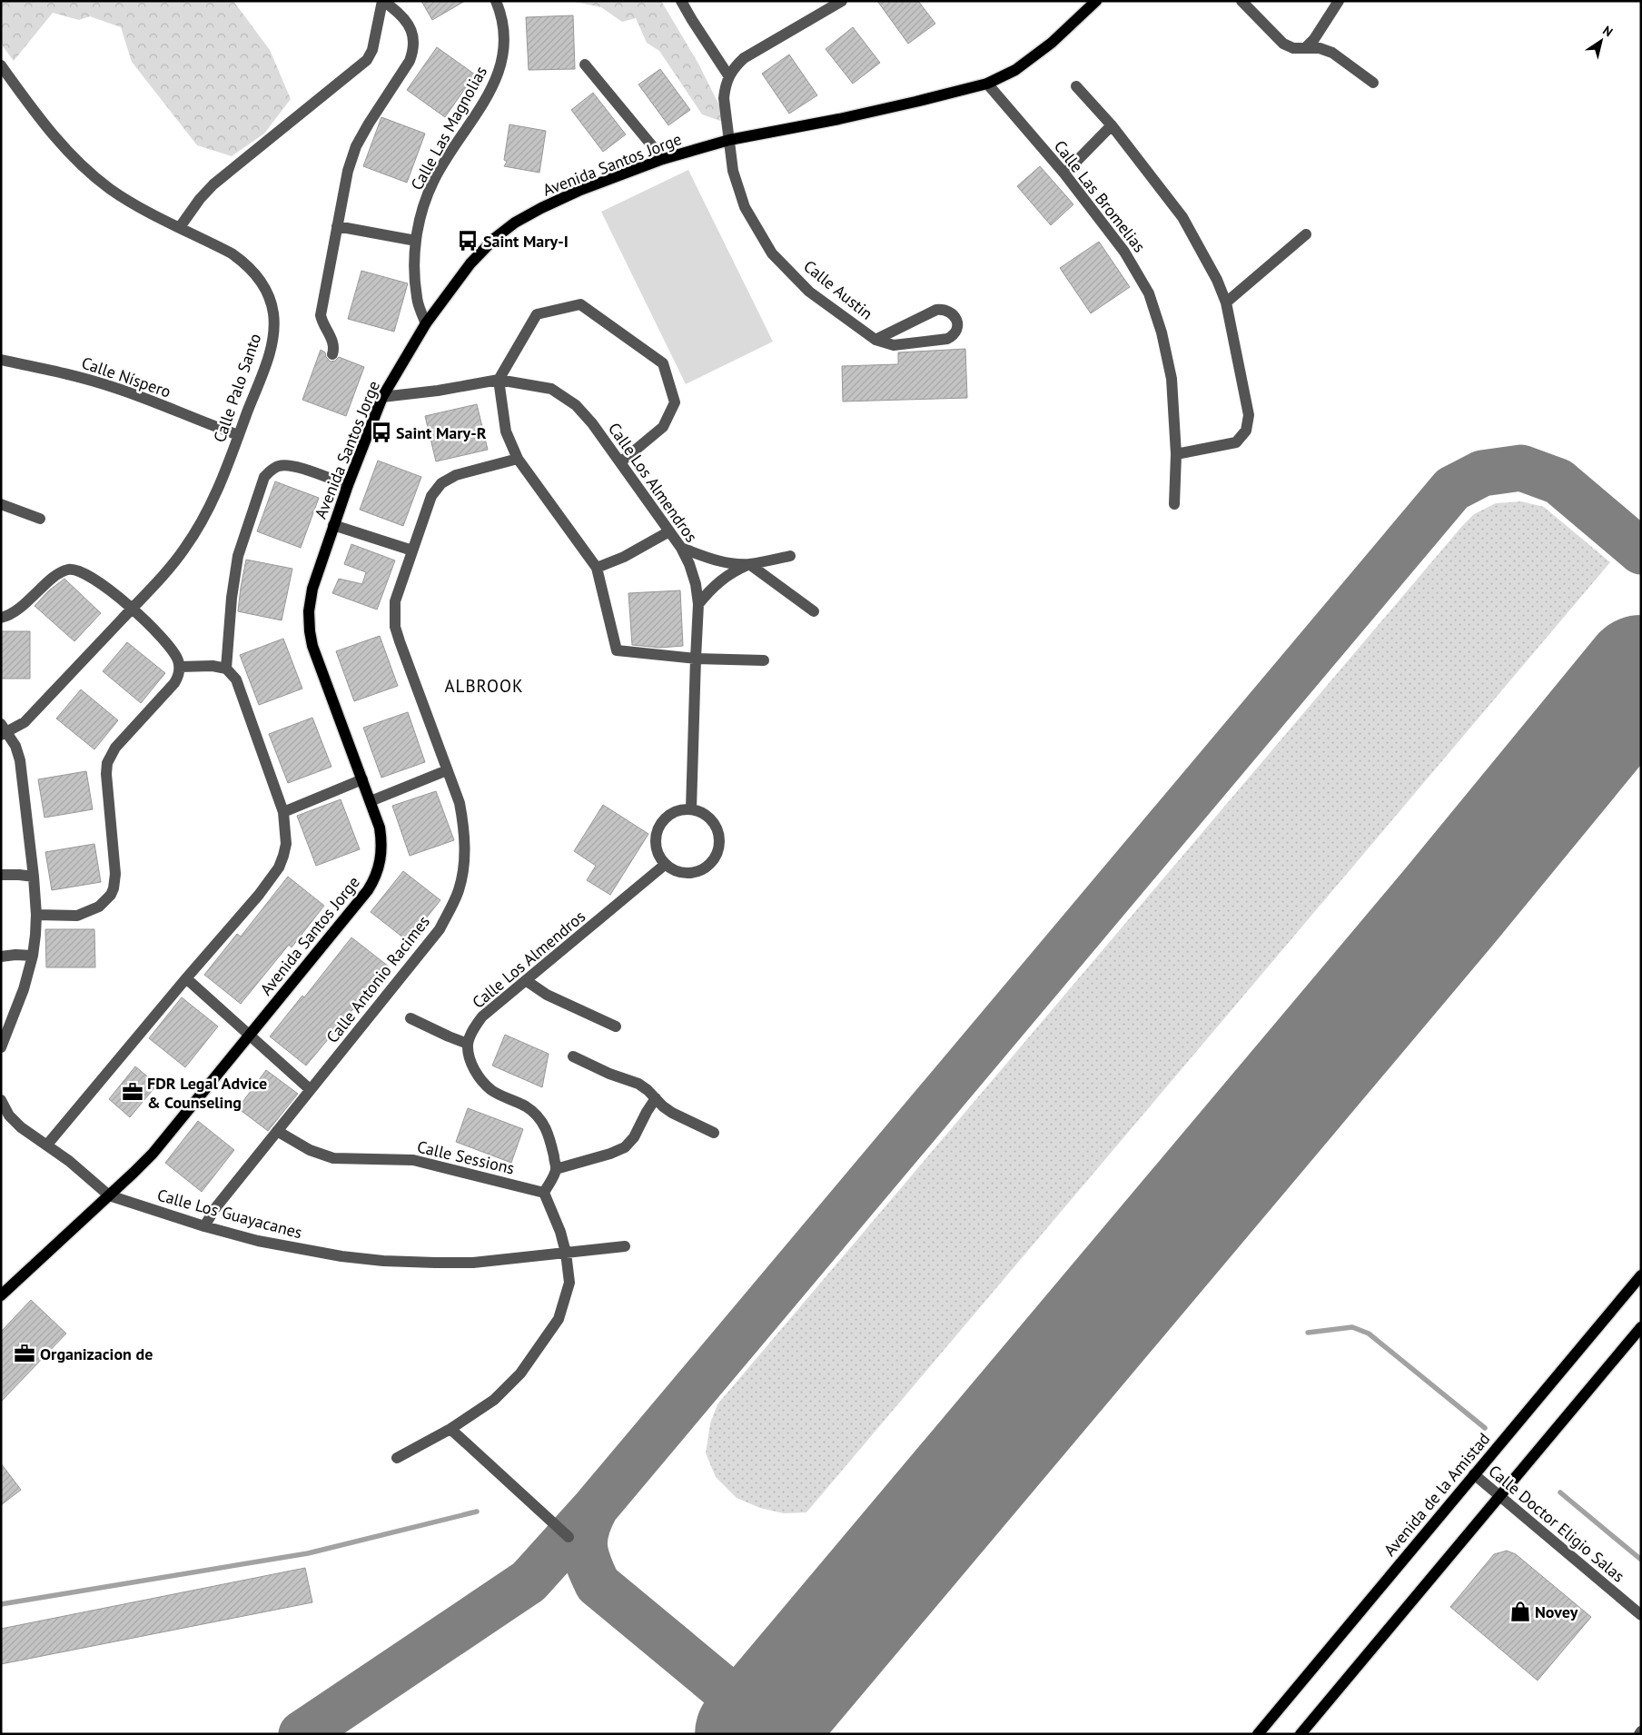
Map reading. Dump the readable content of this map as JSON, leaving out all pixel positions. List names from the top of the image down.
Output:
{
  "streets": {
    "main road": ["Avenida Santos Jorge", "Avenida de la Amistad"],
    "street": [
      "Calle Las Magnolias",
      "Calle Las Bromelias",
      "Calle Austin",
      "Calle Níspero",
      "Calle Palo Santo",
      "Calle Los Almendros",
      "Calle Antonio Racimes",
      "Calle Sessions",
      "Calle Los Guayacanes",
      "Calle Doctor Eligio Salas"
    ]
  },
  "crossings": [
    ["Calle Las Magnolias", "Avenida Santos Jorge"],
    ["Avenida Santos Jorge", "Calle Las Bromelias"],
    ["Avenida Santos Jorge", "Calle Austin"],
    ["Avenida Santos Jorge", "Calle Los Almendros"],
    ["Avenida Santos Jorge", "Calle Los Guayacanes"],
    ["Calle Níspero", "Calle Palo Santo"],
    ["Calle Antonio Racimes", "Calle Sessions"],
    ["Calle Antonio Racimes", "Calle Los Guayacanes"],
    ["Avenida de la Amistad", "Calle Doctor Eligio Salas"]
  ],
  "districts": ["ALBROOK"],
  "places": {
    "bus stop": ["Saint Mary-I", "Saint Mary-R"],
    "office": ["FDR Legal Advice & Counseling", "Organizacion de"],
    "shop": ["Novey"]
  },
  "north": "top right"
}
